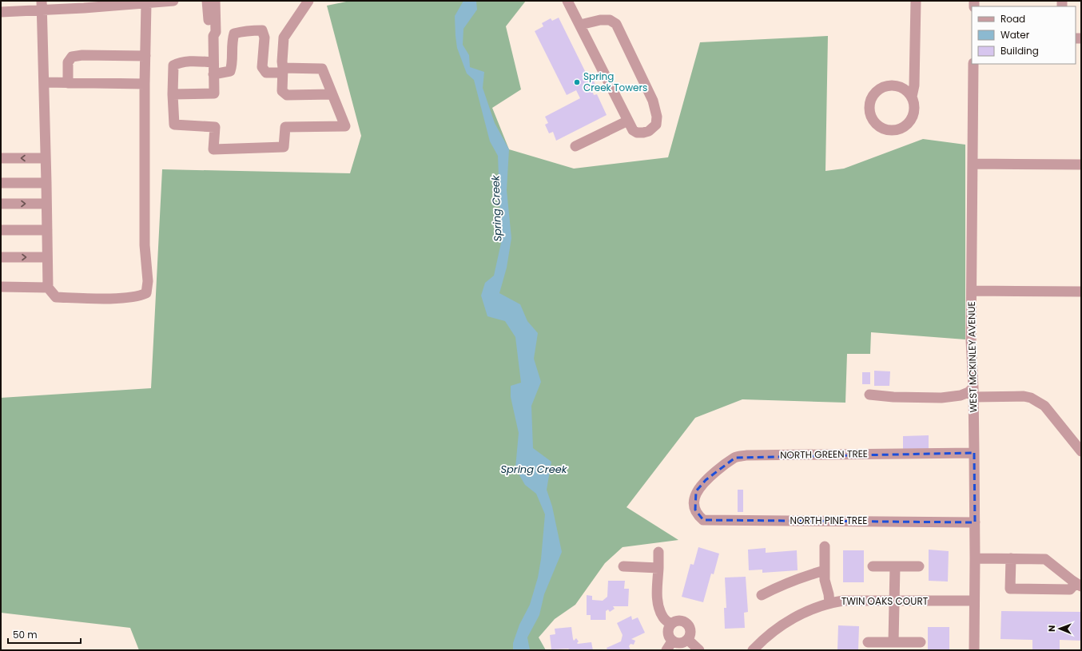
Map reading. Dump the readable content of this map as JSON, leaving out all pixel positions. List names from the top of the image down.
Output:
{
  "streets": {
    "street": [
      "WEST MCKINLEY AVENUE",
      "NORTH GREEN TREE",
      "NORTH PINE TREE",
      "TWIN OAKS COURT"
    ]
  },
  "crossings": [
    ["WEST MCKINLEY AVENUE", "NORTH GREEN TREE"],
    ["WEST MCKINLEY AVENUE", "NORTH PINE TREE"],
    ["WEST MCKINLEY AVENUE", "TWIN OAKS COURT"],
    ["NORTH GREEN TREE", "NORTH PINE TREE"]
  ],
  "water": ["Spring Creek"],
  "places": ["Spring Creek Towers"],
  "legend": ["Road", "Water", "Building"],
  "scale_bar": "50 m",
  "north": "left"
}
